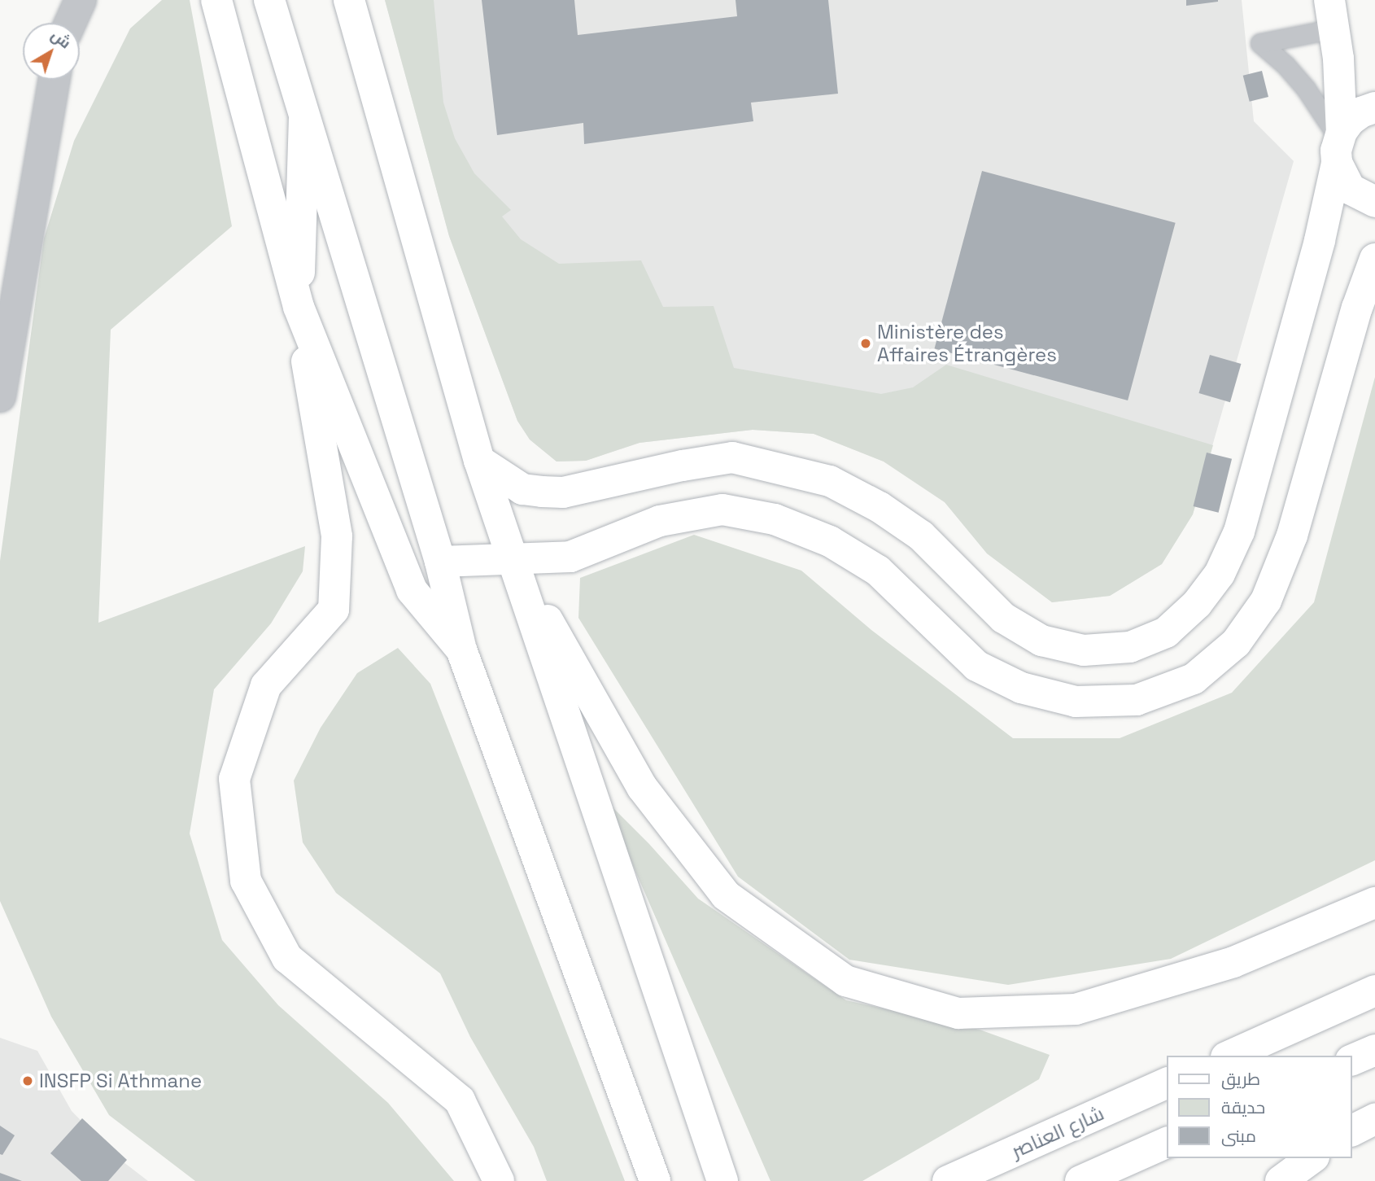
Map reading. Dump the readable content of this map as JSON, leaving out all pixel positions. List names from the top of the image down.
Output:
{
  "streets": {
    "main road": ["شارع العناصر"]
  },
  "places": ["Ministère des Affaires Étrangères", "INSFP Si Athmane"],
  "legend": ["طريق", "حديقة", "مبنى"],
  "north": "top right"
}
